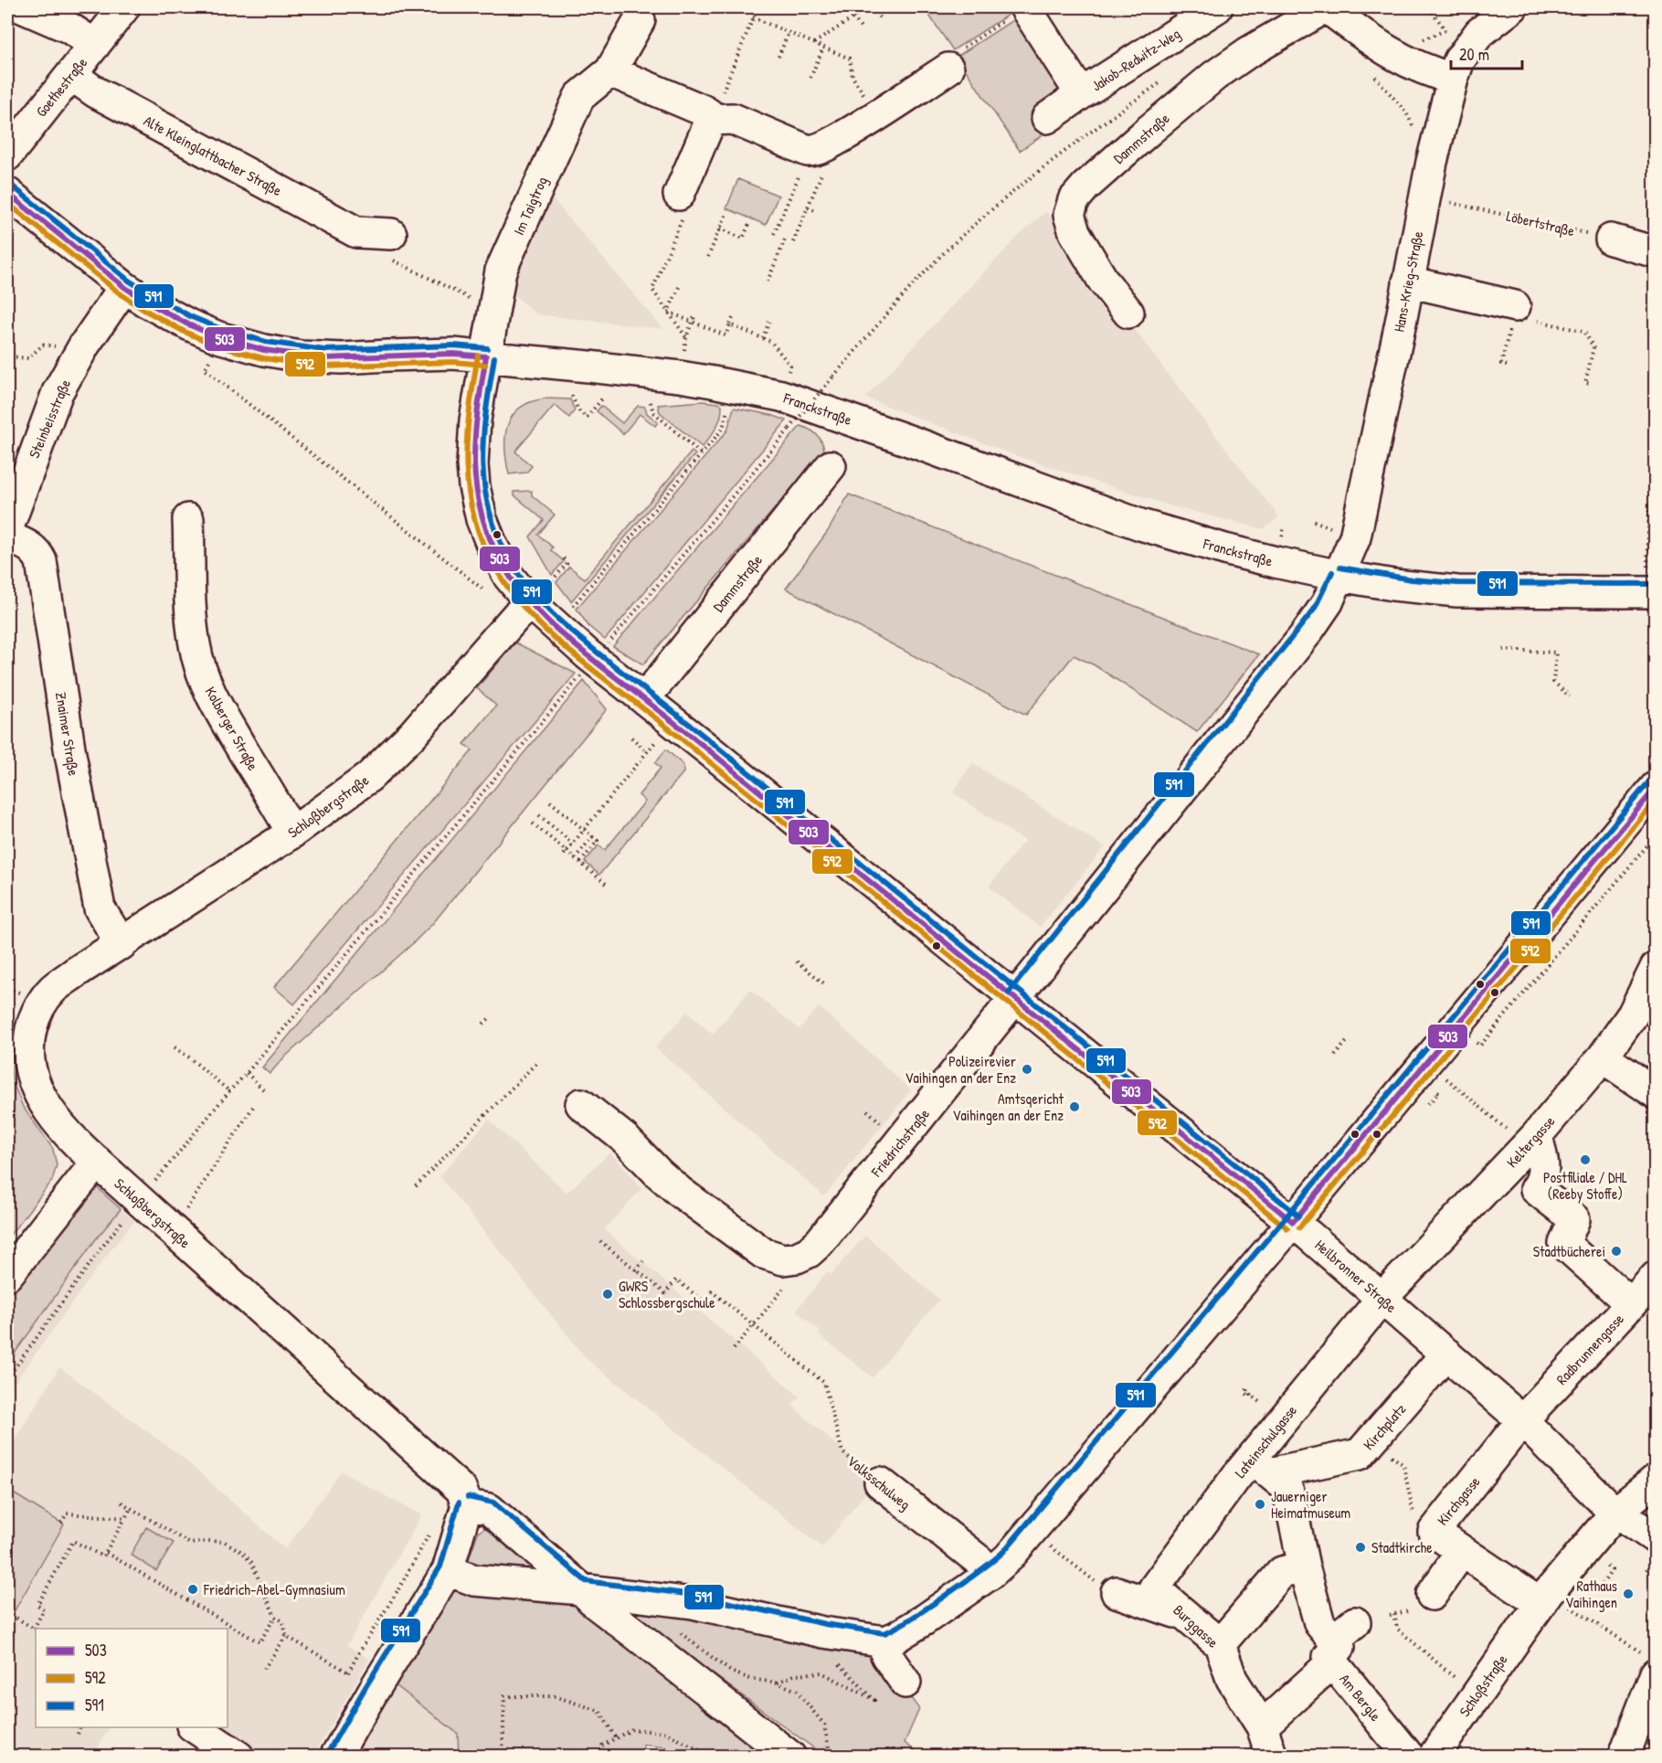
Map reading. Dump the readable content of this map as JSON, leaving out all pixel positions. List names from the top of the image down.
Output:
{
  "streets": {
    "street": [
      "Jakob-Redwitz-Weg",
      "Goethestraße",
      "Dammstraße",
      "Alte Kleinglattbacher Straße",
      "Im Taigtrog",
      "Hans-Krieg-Straße",
      "Franckstraße",
      "Steinbeisstraße",
      "Kolberger Straße",
      "Znaimer Straße",
      "Schloßbergstraße",
      "Keltergasse",
      "Friedrichstraße",
      "Heilbronner Straße",
      "Radbrunnengasse",
      "Kirchplatz",
      "Lateinschulgasse",
      "Volksschulweg",
      "Kirchgasse",
      "Burggasse",
      "Schloßstraße",
      "Am Bergle"
    ],
    "path": ["Löbertstraße"]
  },
  "crossings": [
    ["Goethestraße", "Alte Kleinglattbacher Straße"],
    ["Dammstraße", "Heilbronner Straße"],
    ["Im Taigtrog", "Franckstraße"],
    ["Im Taigtrog", "Heilbronner Straße"],
    ["Löbertstraße", "Hans-Krieg-Straße"],
    ["Hans-Krieg-Straße", "Franckstraße"],
    ["Hans-Krieg-Straße", "Friedrichstraße"],
    ["Franckstraße", "Steinbeisstraße"],
    ["Franckstraße", "Friedrichstraße"],
    ["Franckstraße", "Heilbronner Straße"],
    ["Kolberger Straße", "Schloßbergstraße"],
    ["Znaimer Straße", "Schloßbergstraße"],
    ["Schloßbergstraße", "Heilbronner Straße"],
    ["Keltergasse", "Heilbronner Straße"],
    ["Keltergasse", "Lateinschulgasse"],
    ["Friedrichstraße", "Heilbronner Straße"],
    ["Heilbronner Straße", "Radbrunnengasse"],
    ["Heilbronner Straße", "Kirchplatz"],
    ["Heilbronner Straße", "Lateinschulgasse"],
    ["Heilbronner Straße", "Kirchgasse"],
    ["Heilbronner Straße", "Schloßstraße"],
    ["Radbrunnengasse", "Kirchgasse"],
    ["Kirchplatz", "Lateinschulgasse"],
    ["Lateinschulgasse", "Burggasse"],
    ["Kirchgasse", "Schloßstraße"],
    ["Schloßstraße", "Am Bergle"]
  ],
  "places": [
    "Polizeirevier Vaihingen an der Enz",
    "Amtsgericht Vaihingen an der Enz",
    "Postfiliale / DHL (Reeby Stoffe)",
    "Stadtbücherei",
    "GWRS Schlossbergschule",
    "Jauerniger Heimatmuseum",
    "Stadtkirche",
    "Friedrich-Abel-Gymnasium",
    "Rathaus Vaihingen"
  ],
  "lines": ["transit line 591", "transit line 503", "transit line 592"],
  "legend": ["503", "592", "591"],
  "scale_bar": "20 m"
}
